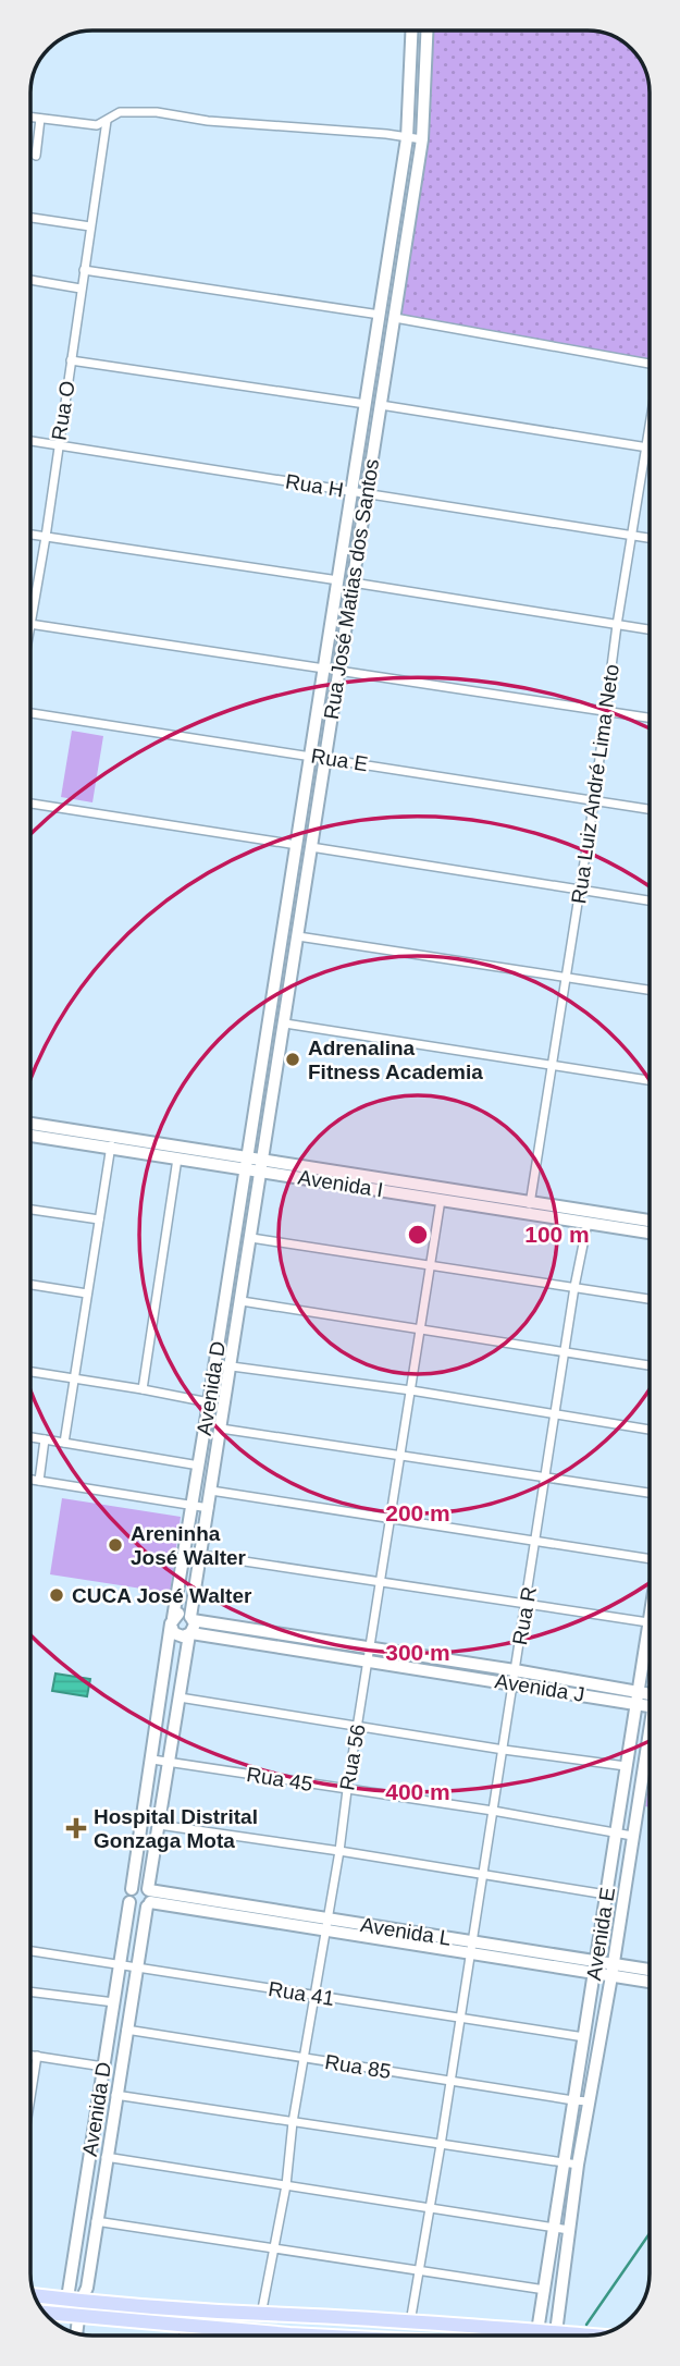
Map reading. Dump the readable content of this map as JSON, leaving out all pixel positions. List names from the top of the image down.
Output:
{
  "streets": {
    "main road": [
      "Rua José Matias dos Santos",
      "Avenida I",
      "Avenida D",
      "Avenida J",
      "Avenida L",
      "Avenida E"
    ],
    "street": [
      "Rua O",
      "Rua H",
      "Rua E",
      "Rua Luiz André Lima Neto",
      "Rua R",
      "Rua 56",
      "Rua 45",
      "Rua 41",
      "Rua 85"
    ]
  },
  "crossings": [
    ["Rua O", "Rua H"],
    ["Rua H", "Rua José Matias dos Santos"],
    ["Rua H", "Rua Luiz André Lima Neto"],
    ["Rua José Matias dos Santos", "Rua E"],
    ["Rua José Matias dos Santos", "Avenida I"],
    ["Rua José Matias dos Santos", "Avenida D"],
    ["Rua E", "Rua Luiz André Lima Neto"],
    ["Rua Luiz André Lima Neto", "Avenida I"],
    ["Avenida I", "Avenida D"],
    ["Avenida I", "Rua R"],
    ["Avenida I", "Rua 56"],
    ["Avenida D", "Avenida J"],
    ["Avenida D", "Rua 45"],
    ["Avenida D", "Avenida L"],
    ["Avenida D", "Rua 41"],
    ["Avenida D", "Rua 85"],
    ["Rua R", "Avenida J"],
    ["Rua R", "Rua 45"],
    ["Rua R", "Avenida L"],
    ["Rua R", "Rua 41"],
    ["Rua R", "Rua 85"],
    ["Avenida J", "Rua 56"],
    ["Avenida J", "Avenida E"],
    ["Rua 56", "Rua 45"],
    ["Rua 56", "Avenida L"],
    ["Rua 56", "Rua 41"],
    ["Rua 56", "Rua 85"],
    ["Rua 45", "Avenida E"],
    ["Avenida L", "Avenida E"],
    ["Avenida E", "Rua 41"],
    ["Avenida E", "Rua 85"]
  ],
  "places": {
    "other": ["Adrenalina Fitness Academia", "Areninha José Walter", "CUCA José Walter"],
    "health": ["Hospital Distrital Gonzaga Mota"]
  },
  "rings": [
    "100 m",
    "200 m",
    "300 m",
    "400 m"
  ]
}
